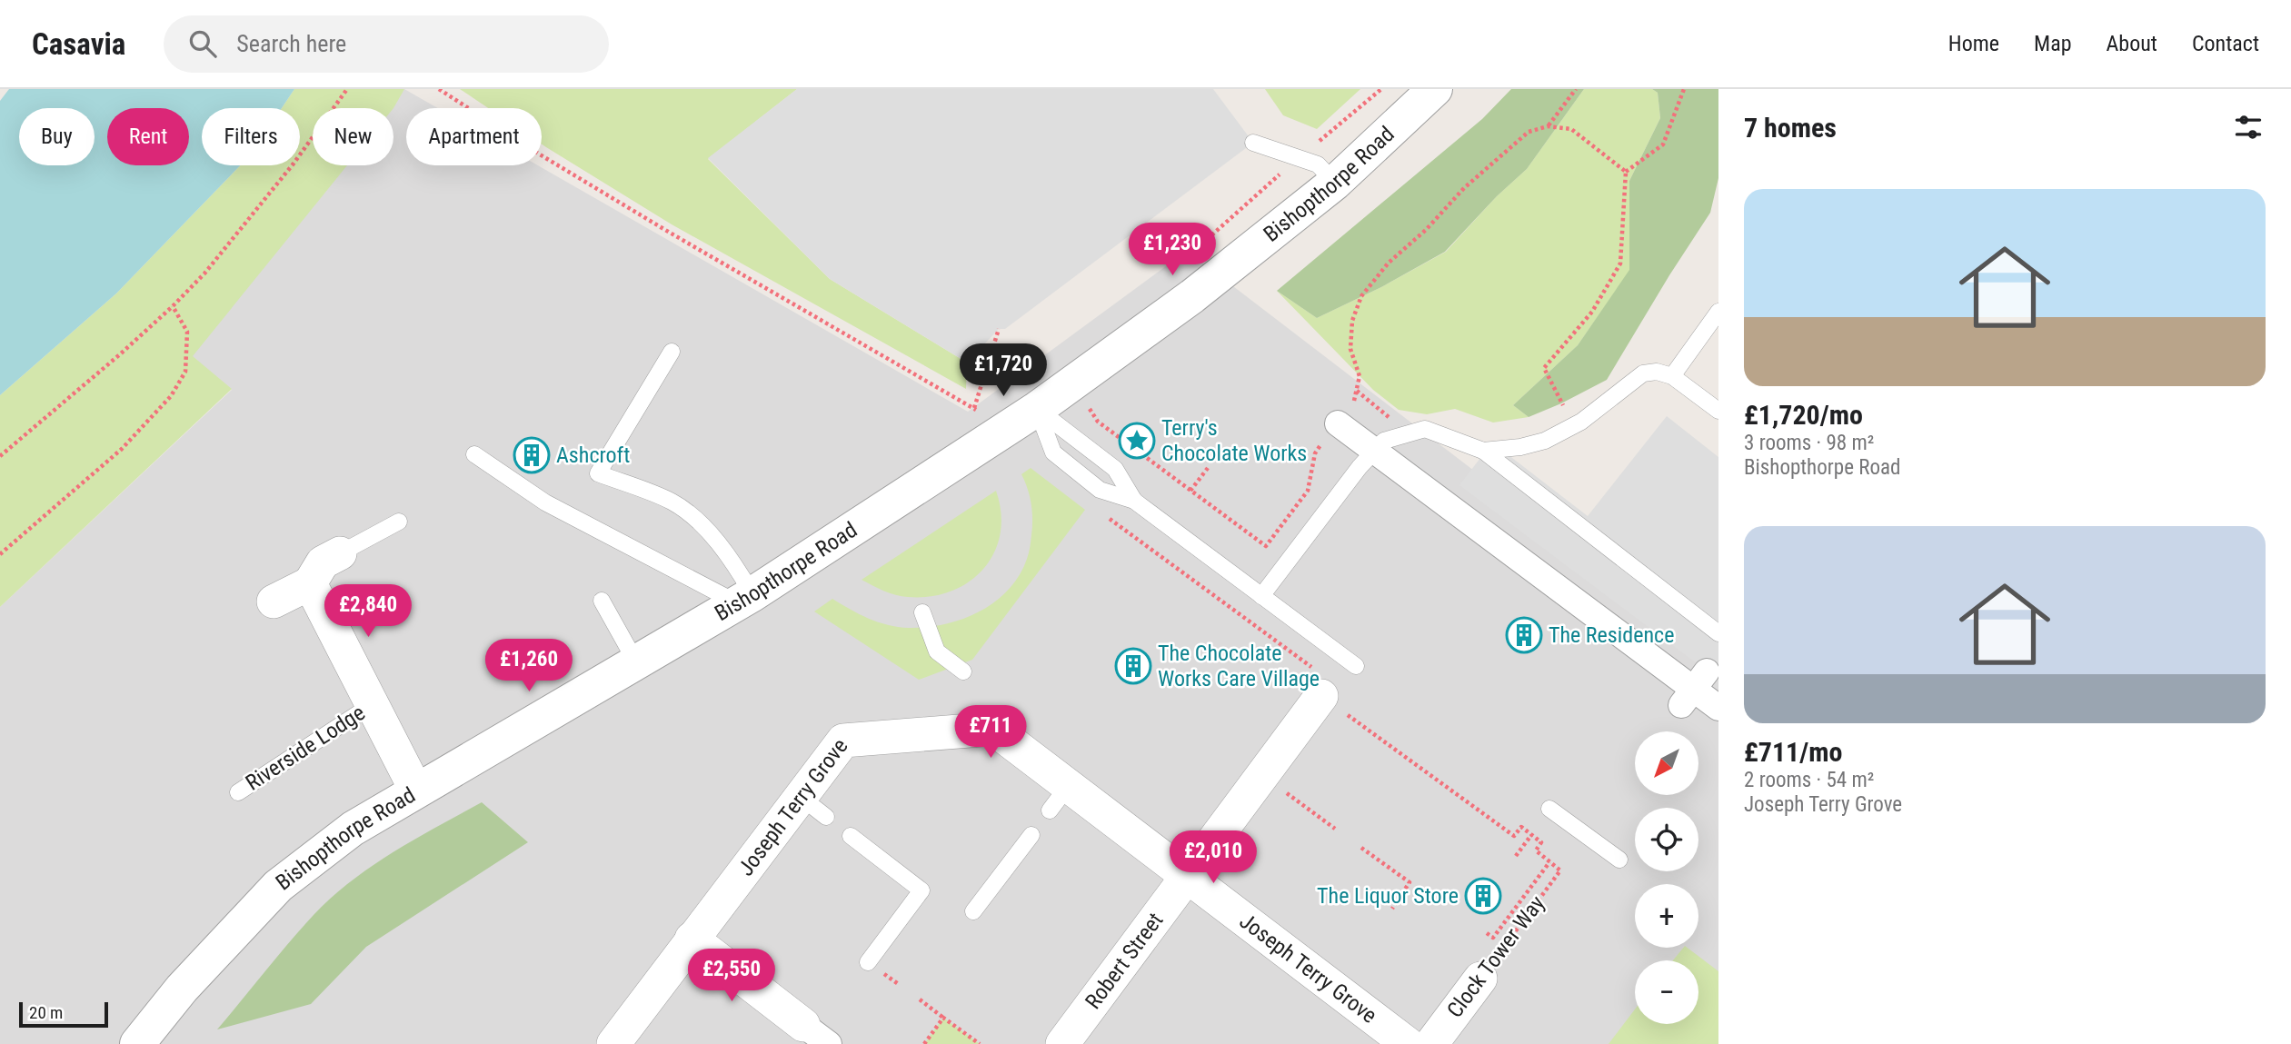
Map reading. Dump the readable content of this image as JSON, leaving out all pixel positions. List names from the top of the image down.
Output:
{
  "streets": {
    "street": [
      "Bishopthorpe Road",
      "Joseph Terry Grove",
      "Clock Tower Way",
      "Robert Street"
    ],
    "lane": ["Riverside Lodge"]
  },
  "crossings": [
    ["Joseph Terry Grove", "Robert Street"]
  ],
  "places": {
    "place": ["Terry's Chocolate Works"],
    "building": [
      "Ashcroft",
      "The Residence",
      "The Chocolate Works Care Village",
      "The Liquor Store"
    ]
  },
  "scale_bar": "20 m",
  "north": "bottom left",
  "page": {
    "header": "Casavia",
    "search": "Search here",
    "nav": [
      "Home",
      "Map",
      "About",
      "Contact"
    ],
    "heading": "7 homes",
    "chip": [
      "Buy",
      "Rent",
      "Filters",
      "New",
      "Apartment"
    ],
    "list": [
      {
        "name": "£1,720/mo",
        "note": "3 rooms · 98 m² · Bishopthorpe Road"
      },
      {
        "name": "£711/mo",
        "note": "2 rooms · 54 m² · Joseph Terry Grove"
      }
    ],
    "price": [
      "£1,230",
      "£1,720",
      "£2,840",
      "£1,260",
      "£711",
      "£2,010",
      "£2,550"
    ],
    "map_buttons": ["+", "−"],
    "scale": "20 m"
  }
}
